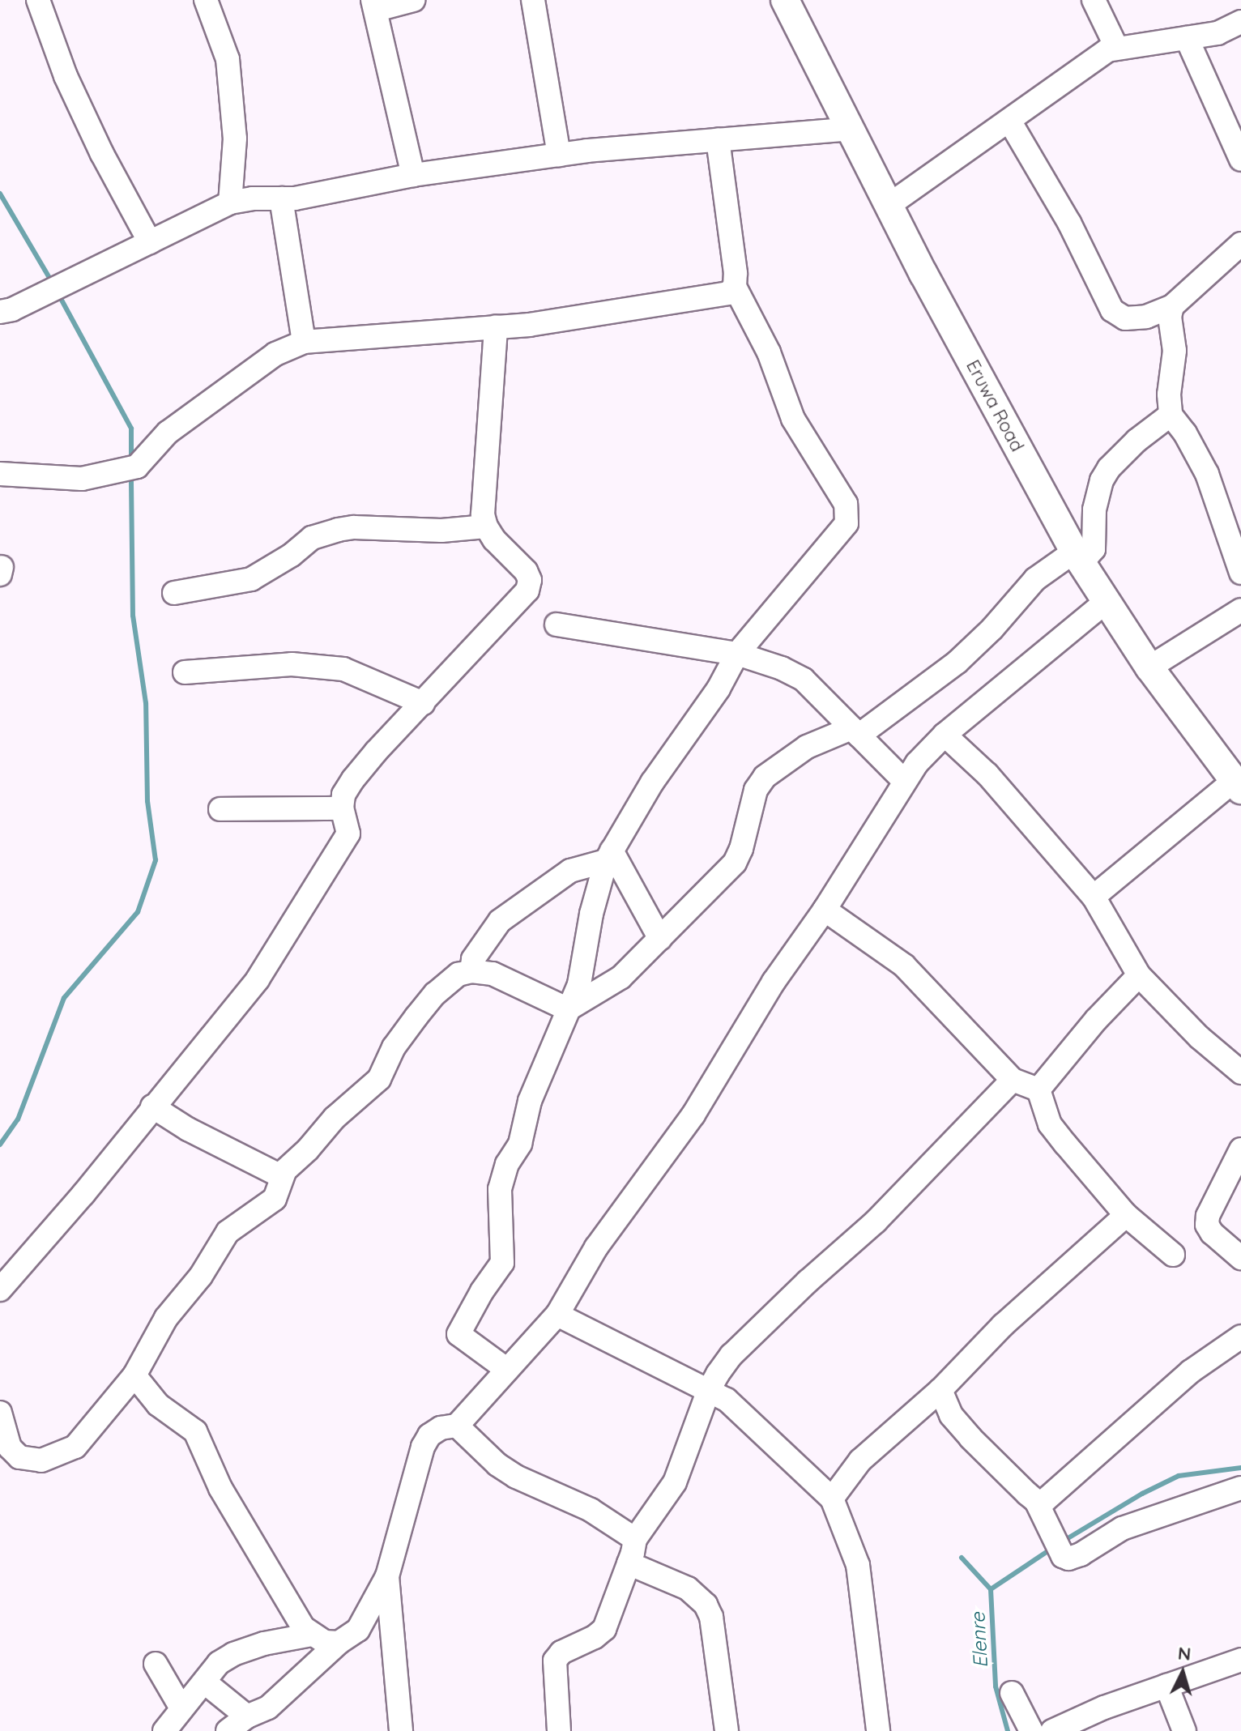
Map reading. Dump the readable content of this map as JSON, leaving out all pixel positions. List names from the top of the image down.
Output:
{
  "streets": {
    "main road": ["Eruwa Road"]
  },
  "water": ["Elenre"],
  "north": "top"
}
